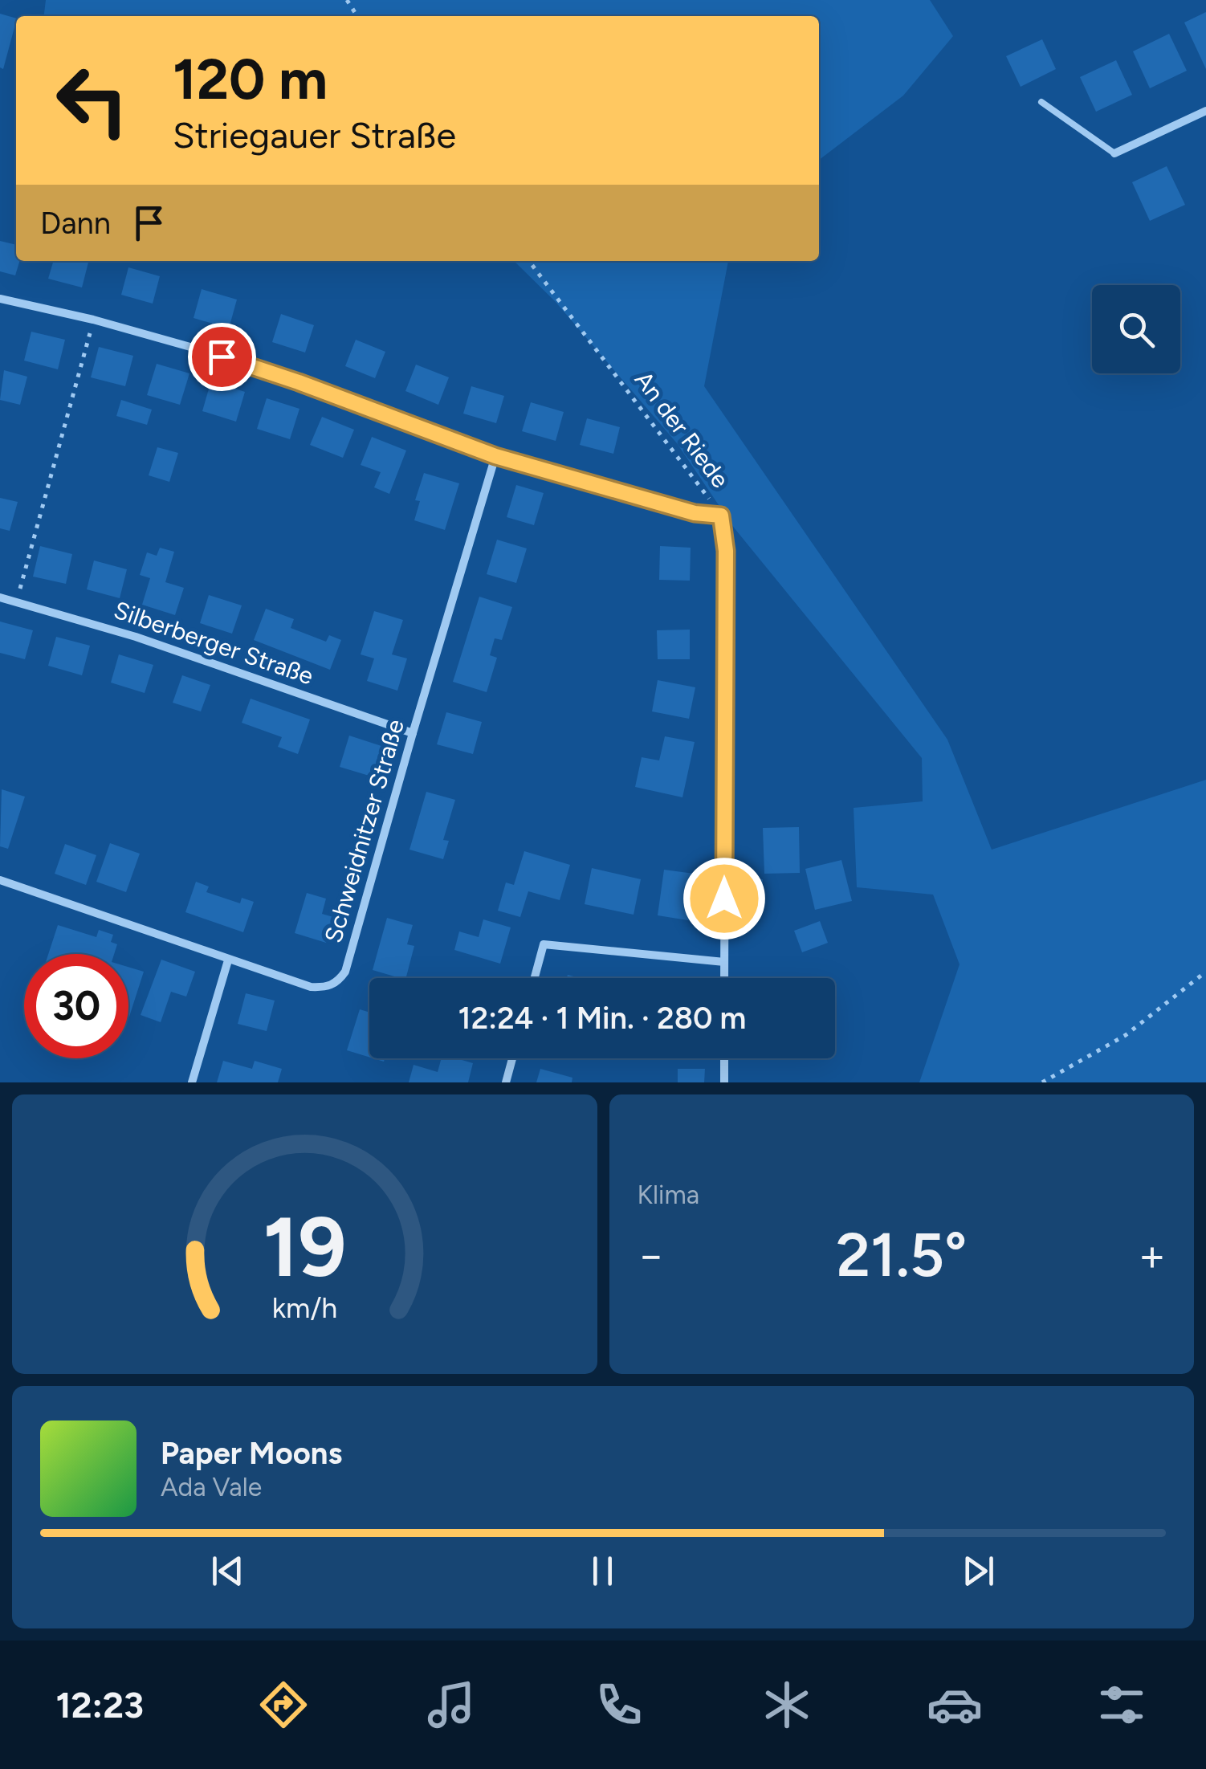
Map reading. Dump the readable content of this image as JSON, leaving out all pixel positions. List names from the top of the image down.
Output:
{
  "streets": {
    "street": ["An der Riede", "Silberberger Straße", "Schweidnitzer Straße"]
  },
  "crossings": [
    ["Silberberger Straße", "Schweidnitzer Straße"]
  ],
  "page": {
    "turn": ["120 m", "Striegauer Straße"],
    "then": "Dann",
    "limit": "30",
    "trip": "12:24 · 1 Min. · 280 m",
    "tile": "Klima",
    "heat": ["−", "21.5°", "+"],
    "song": ["Paper Moons", "Ada Vale"],
    "tabs": "12:23",
    "gauge": ["19", "km/h"]
  }
}
